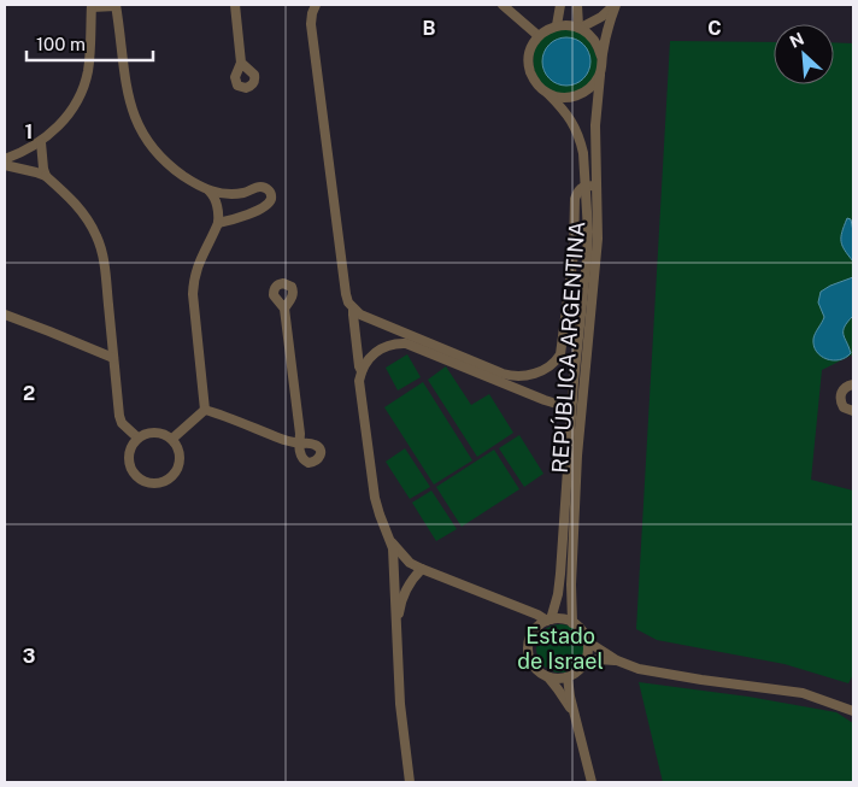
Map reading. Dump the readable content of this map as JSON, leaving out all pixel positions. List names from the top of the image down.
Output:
{
  "streets": {
    "street": ["REPÚBLICA ARGENTINA"]
  },
  "parks": ["Estado de Israel"],
  "scale_bar": "100 m",
  "north": "top left",
  "grid": {
    "columns": ["B", "C"],
    "rows": ["1", "2", "3"]
  }
}
